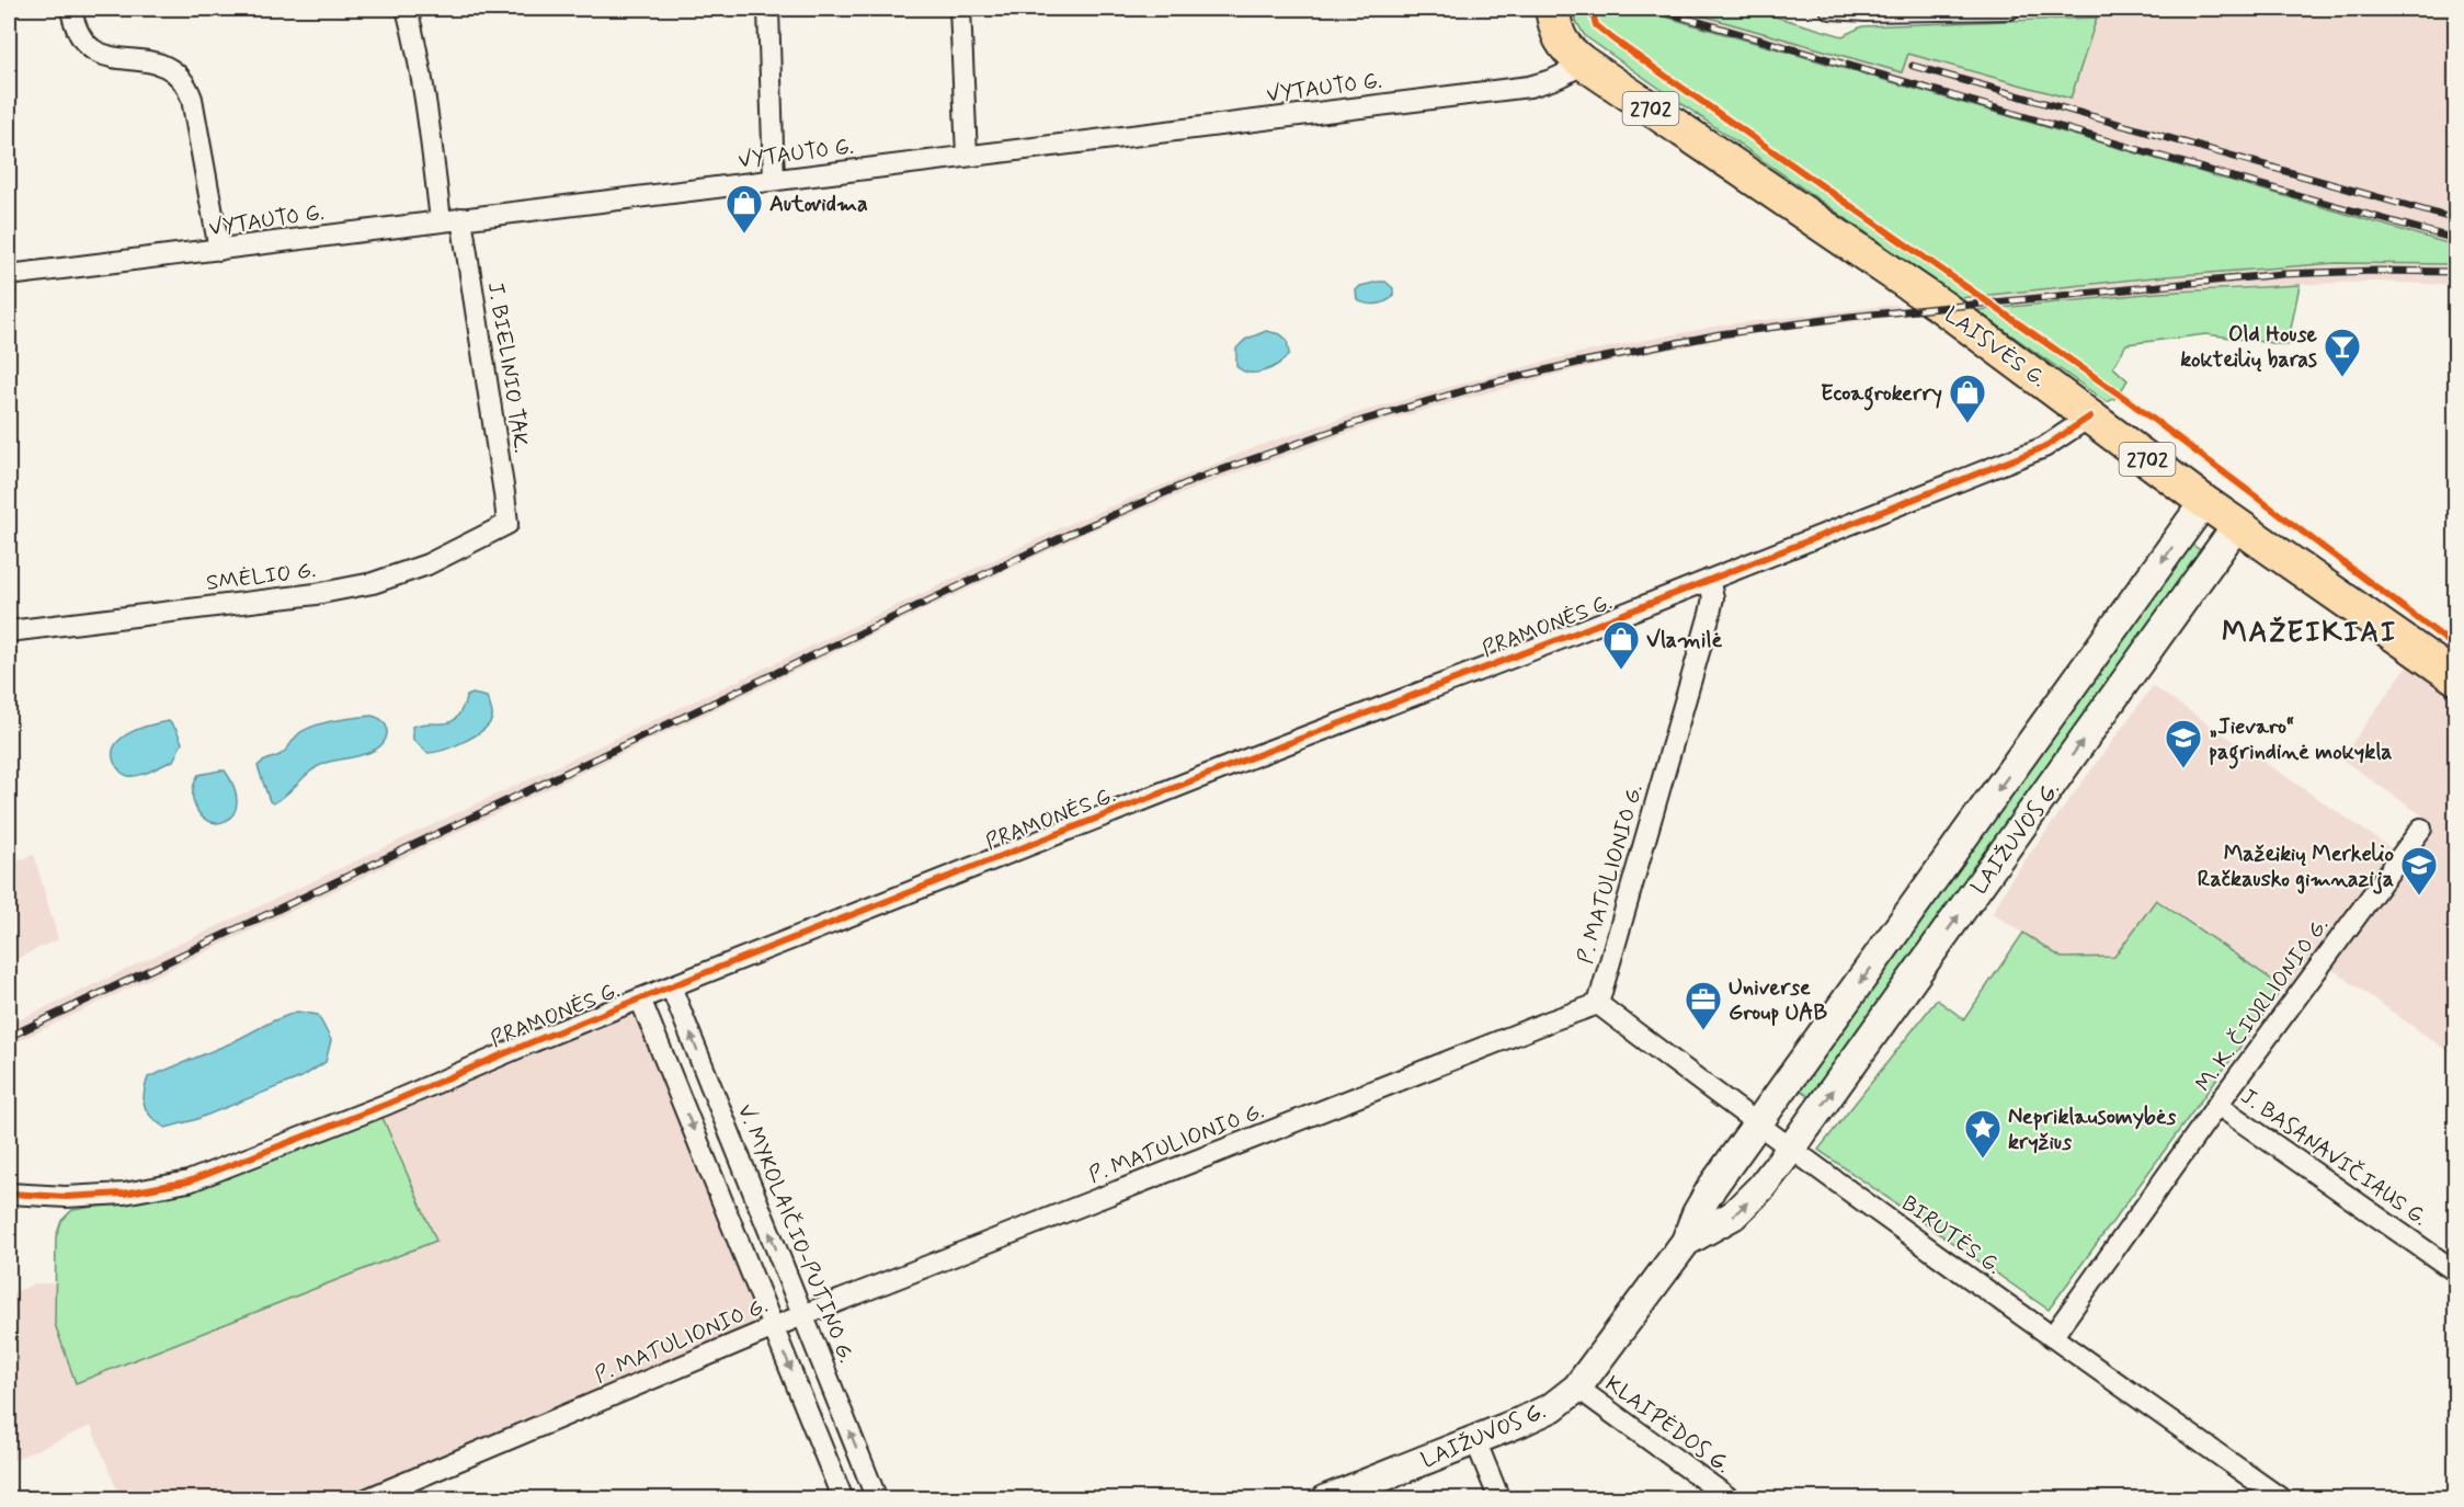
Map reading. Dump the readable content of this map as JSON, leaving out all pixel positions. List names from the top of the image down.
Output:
{
  "streets": {
    "main road": ["2702", "LAISVĖS G.", "LAIŽUVOS G."],
    "street": [
      "VYTAUTO G.",
      "J. BIELINIO TAK.",
      "SMĖLIO G.",
      "PRAMONĖS G.",
      "P. MATULIONIO G.",
      "M. K. ČIURLIONIO G.",
      "J. BASANAVIČIAUS G.",
      "V. MYKOLAIČIO-PUTINO G.",
      "BIRUTĖS G.",
      "KLAIPĖDOS G."
    ]
  },
  "crossings": [
    ["VYTAUTO G.", "LAISVĖS G."],
    ["VYTAUTO G.", "J. BIELINIO TAK."],
    ["LAISVĖS G.", "PRAMONĖS G."],
    ["LAISVĖS G.", "LAIŽUVOS G."],
    ["J. BIELINIO TAK.", "SMĖLIO G."],
    ["PRAMONĖS G.", "P. MATULIONIO G."],
    ["PRAMONĖS G.", "V. MYKOLAIČIO-PUTINO G."],
    ["LAIŽUVOS G.", "BIRUTĖS G."],
    ["LAIŽUVOS G.", "KLAIPĖDOS G."],
    ["P. MATULIONIO G.", "V. MYKOLAIČIO-PUTINO G."],
    ["P. MATULIONIO G.", "BIRUTĖS G."],
    ["M. K. ČIURLIONIO G.", "J. BASANAVIČIAUS G."],
    ["M. K. ČIURLIONIO G.", "BIRUTĖS G."]
  ],
  "districts": ["MAŽEIKIAI"],
  "places": {
    "shop": ["Autovidma", "Ecoagrokerry", "Vlamilė"],
    "bar": ["Old House kokteilių baras"],
    "school or university": ["„Jievaro“ pagrindinė mokykla", "Mažeikių Merkelio Račkausko gimnazija"],
    "office": ["Universe Group UAB"],
    "place": ["Nepriklausomybės kryžius"]
  }
}
